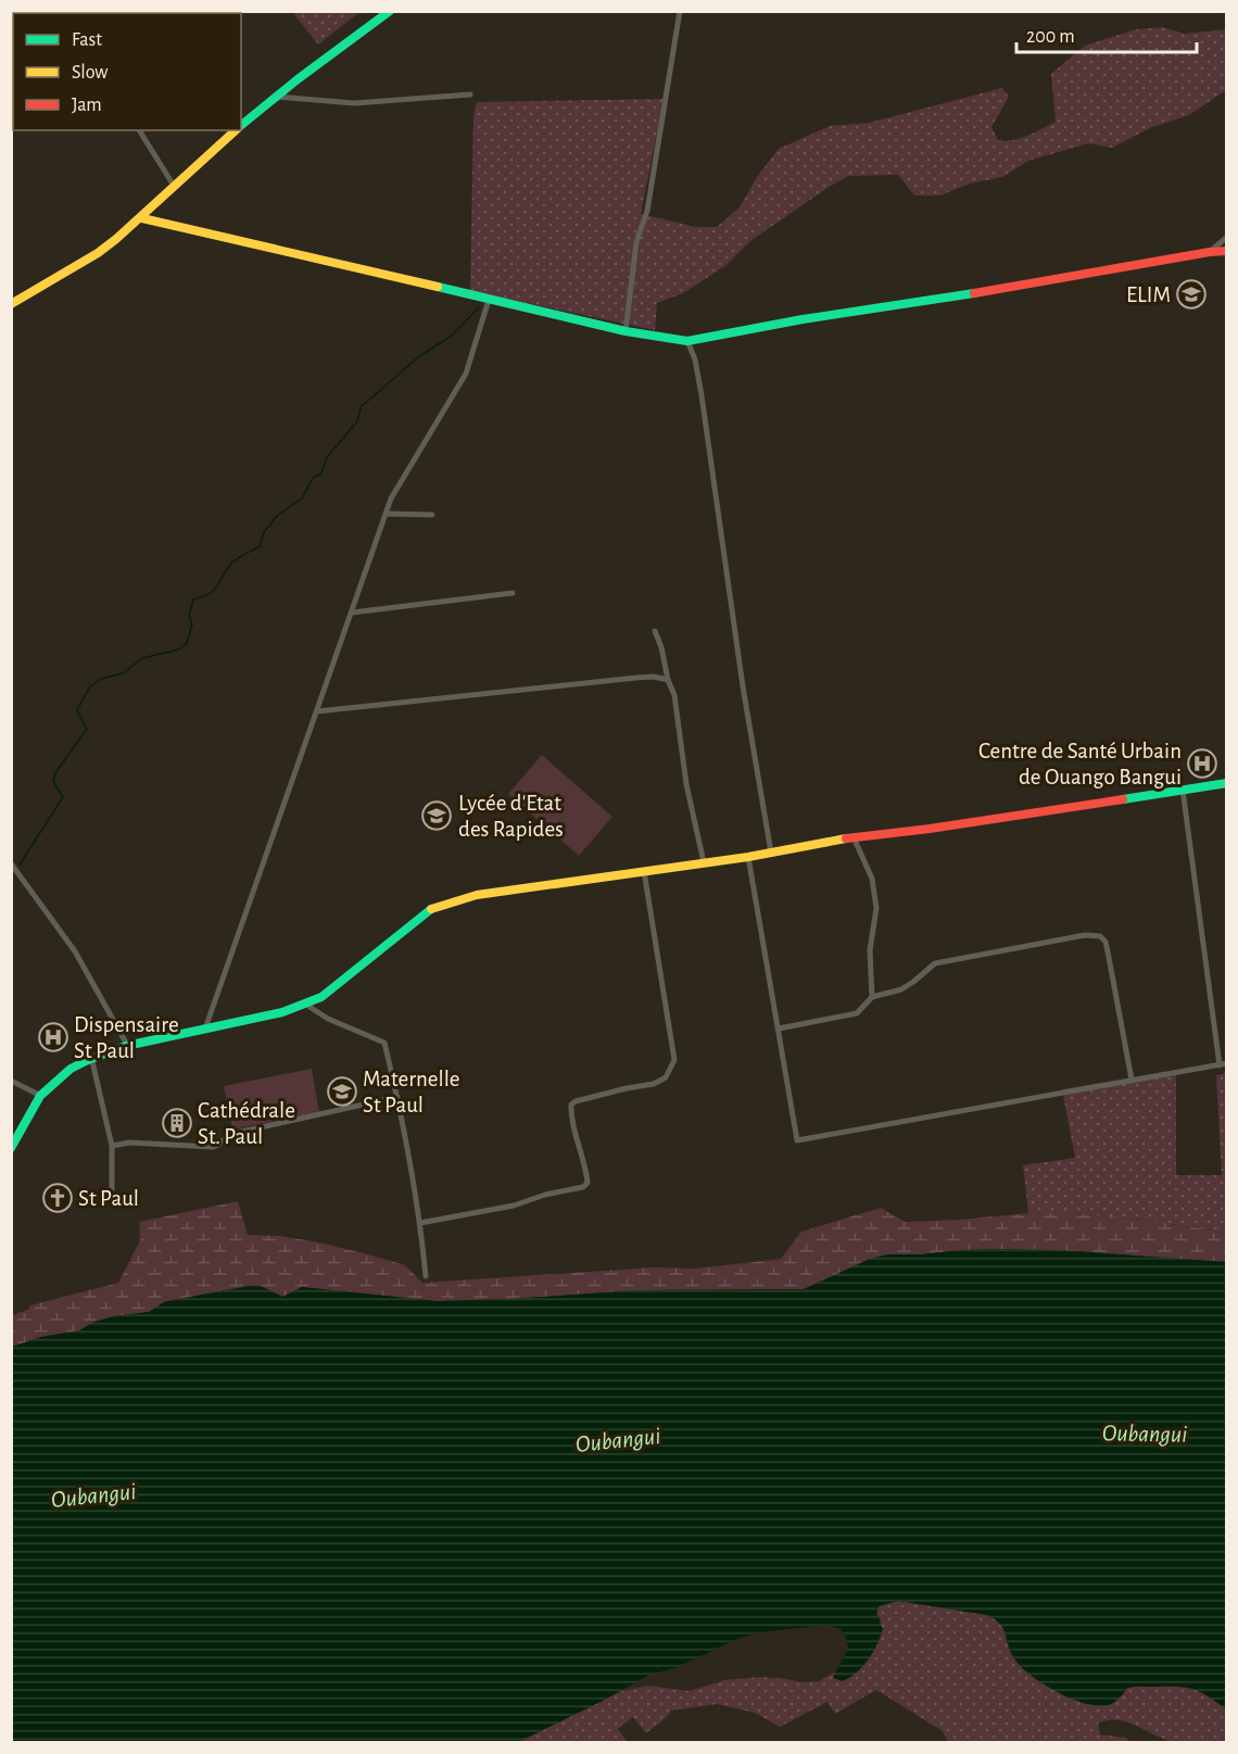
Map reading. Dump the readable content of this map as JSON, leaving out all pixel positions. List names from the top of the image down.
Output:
{
  "water": ["Oubangui"],
  "places": {
    "school or university": ["ELIM", "Lycée d'Etat des Rapides", "Maternelle St Paul"],
    "hospital": ["Centre de Santé Urbain de Ouango Bangui", "Dispensaire St Paul"],
    "building": ["Cathédrale St. Paul"],
    "church": ["St Paul"]
  },
  "legend": ["Fast", "Slow", "Jam"],
  "scale_bar": "200 m"
}
